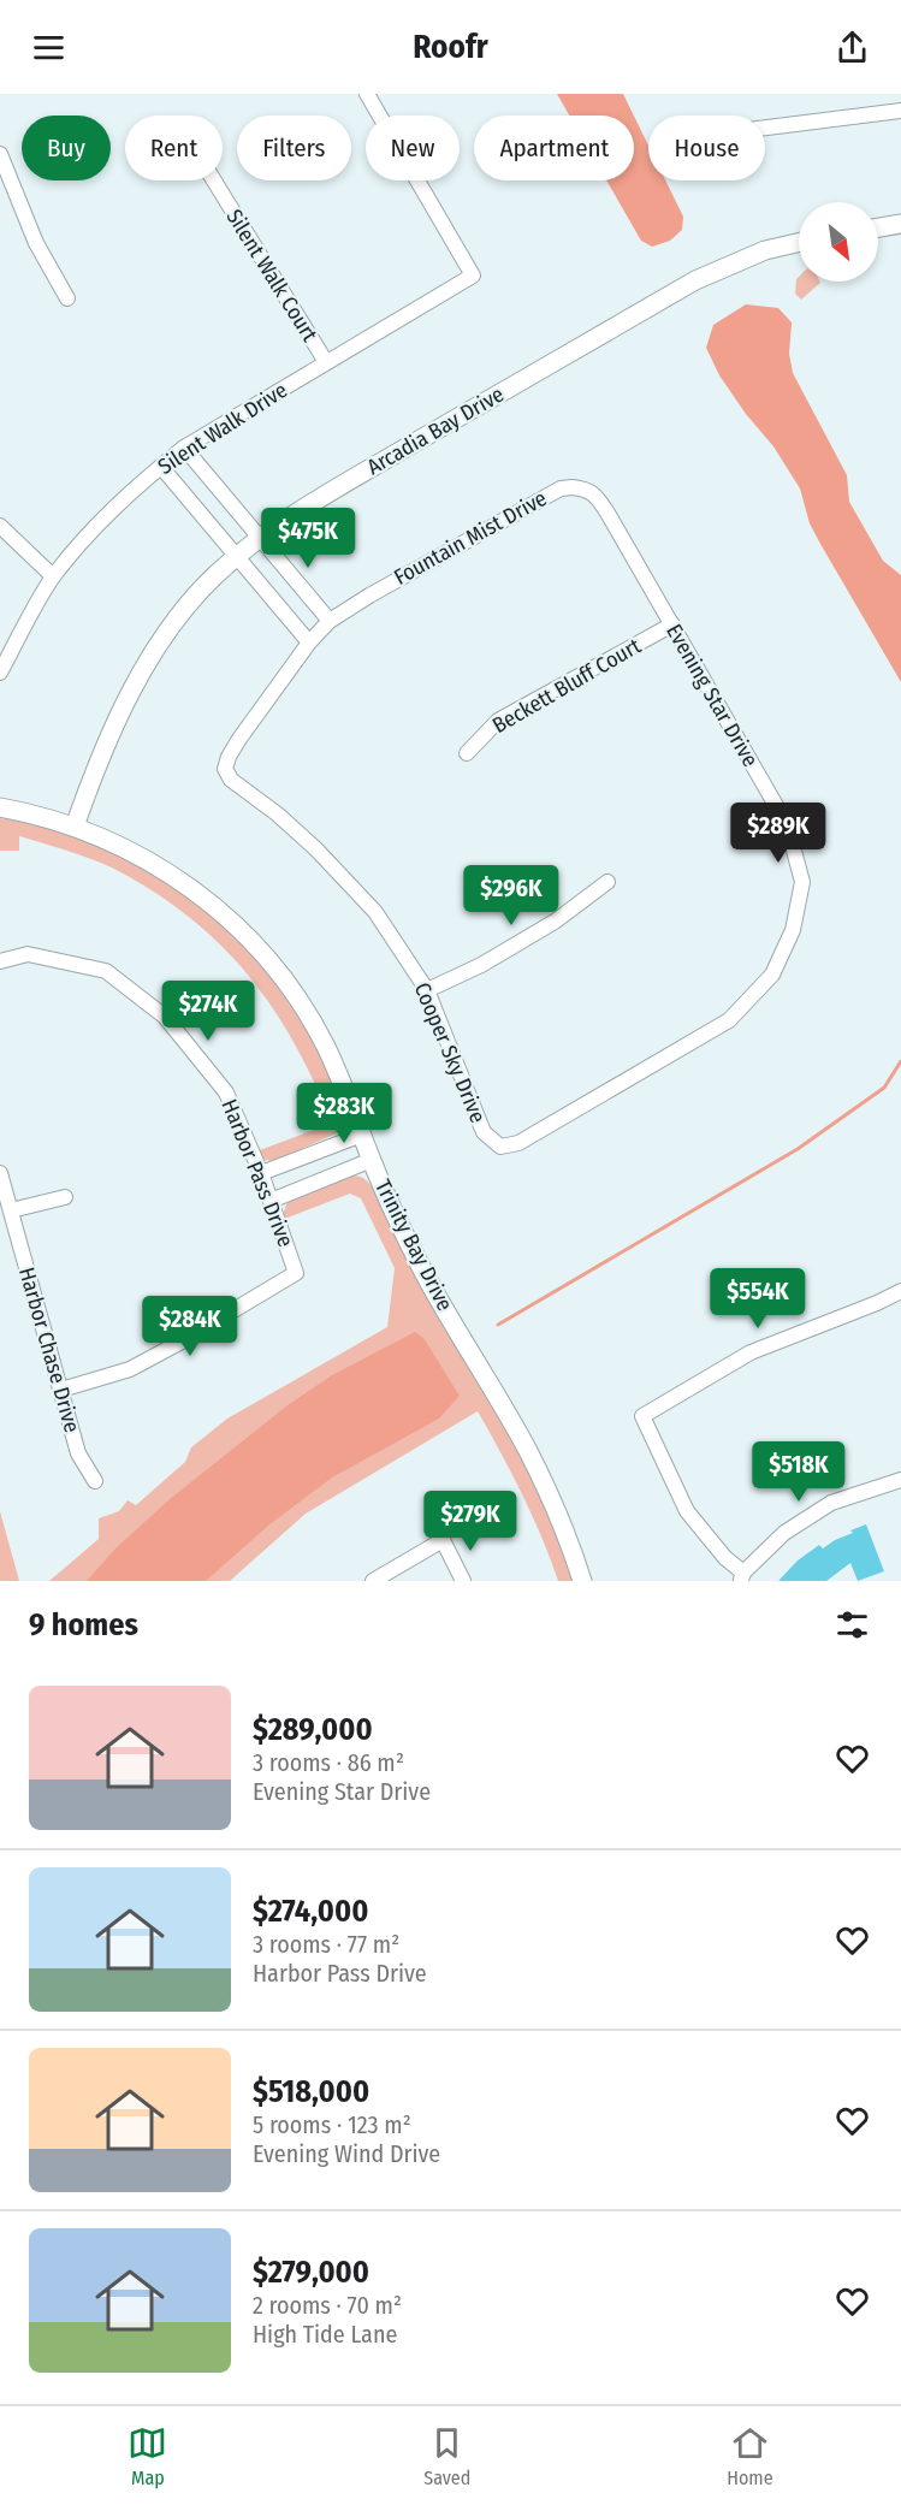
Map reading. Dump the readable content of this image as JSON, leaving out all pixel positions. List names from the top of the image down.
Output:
{
  "streets": {
    "street": [
      "Silent Walk Court",
      "Silent Walk Drive",
      "Arcadia Bay Drive",
      "Fountain Mist Drive",
      "Beckett Bluff Court",
      "Evening Star Drive",
      "Cooper Sky Drive",
      "Harbor Pass Drive",
      "Trinity Bay Drive",
      "Harbor Chase Drive"
    ]
  },
  "crossings": [
    ["Silent Walk Court", "Silent Walk Drive"],
    ["Arcadia Bay Drive", "Trinity Bay Drive"],
    ["Fountain Mist Drive", "Evening Star Drive"],
    ["Fountain Mist Drive", "Cooper Sky Drive"],
    ["Beckett Bluff Court", "Evening Star Drive"],
    ["Evening Star Drive", "Cooper Sky Drive"],
    ["Harbor Pass Drive", "Harbor Chase Drive"]
  ],
  "north": "bottom right",
  "page": {
    "header": "Roofr",
    "chip": [
      "Buy",
      "Rent",
      "Filters",
      "New",
      "Apartment",
      "House"
    ],
    "price": [
      "$475K",
      "$289K",
      "$296K",
      "$274K",
      "$283K",
      "$554K",
      "$284K",
      "$518K",
      "$279K"
    ],
    "heading": "9 homes",
    "list": [
      {
        "name": "$289,000",
        "note": "3 rooms · 86 m² · Evening Star Drive"
      },
      {
        "name": "$274,000",
        "note": "3 rooms · 77 m² · Harbor Pass Drive"
      },
      {
        "name": "$518,000",
        "note": "5 rooms · 123 m² · Evening Wind Drive"
      },
      {
        "name": "$279,000",
        "note": "2 rooms · 70 m² · High Tide Lane"
      }
    ],
    "tabs": ["Map", "Saved", "Home"]
  }
}
